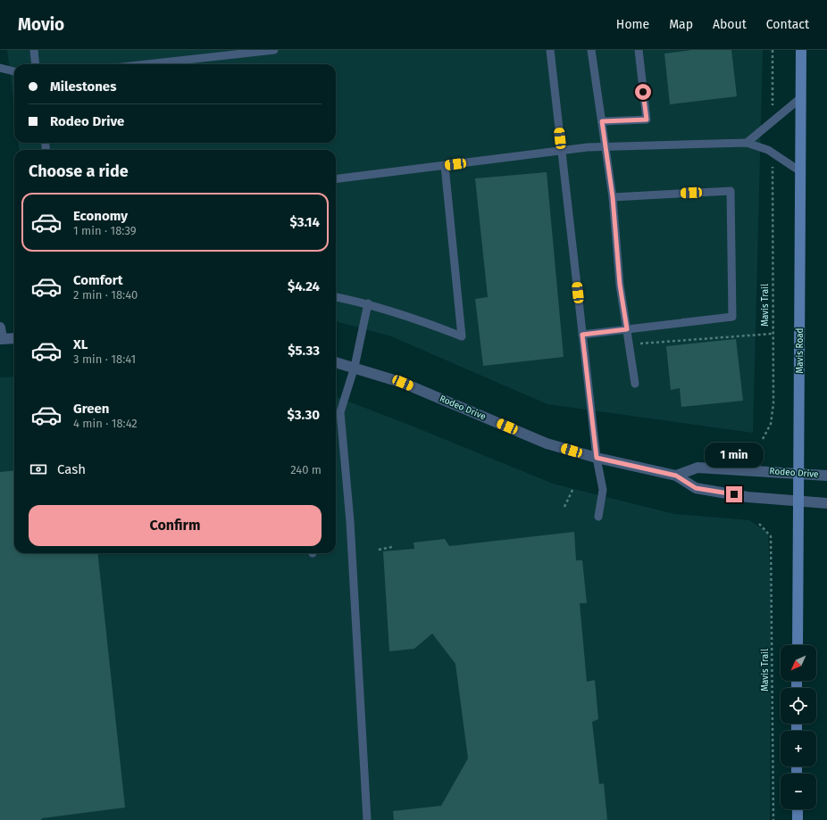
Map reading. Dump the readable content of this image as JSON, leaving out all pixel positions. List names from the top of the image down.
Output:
{
  "streets": {
    "main road": ["Mavis Road"],
    "street": ["Rodeo Drive"],
    "path": ["Mavis Trail"]
  },
  "crossings": [
    ["Mavis Road", "Rodeo Drive"]
  ],
  "north": "bottom left",
  "page": {
    "header": "Movio",
    "nav": [
      "Home",
      "Map",
      "About",
      "Contact"
    ],
    "banner": ["Milestones", "Rodeo Drive"],
    "heading": "Choose a ride",
    "list": [
      {
        "name": "Economy",
        "note": "1 min · 18:39",
        "value": "$3.14"
      },
      {
        "name": "Comfort",
        "note": "2 min · 18:40",
        "value": "$4.24"
      },
      {
        "name": "XL",
        "note": "3 min · 18:41",
        "value": "$5.33"
      },
      {
        "name": "Green",
        "note": "4 min · 18:42",
        "value": "$3.30"
      }
    ],
    "bubble": "1 min",
    "pay": ["Cash", "240 m"],
    "buttons": "Confirm",
    "map_buttons": ["+", "−"]
  }
}
